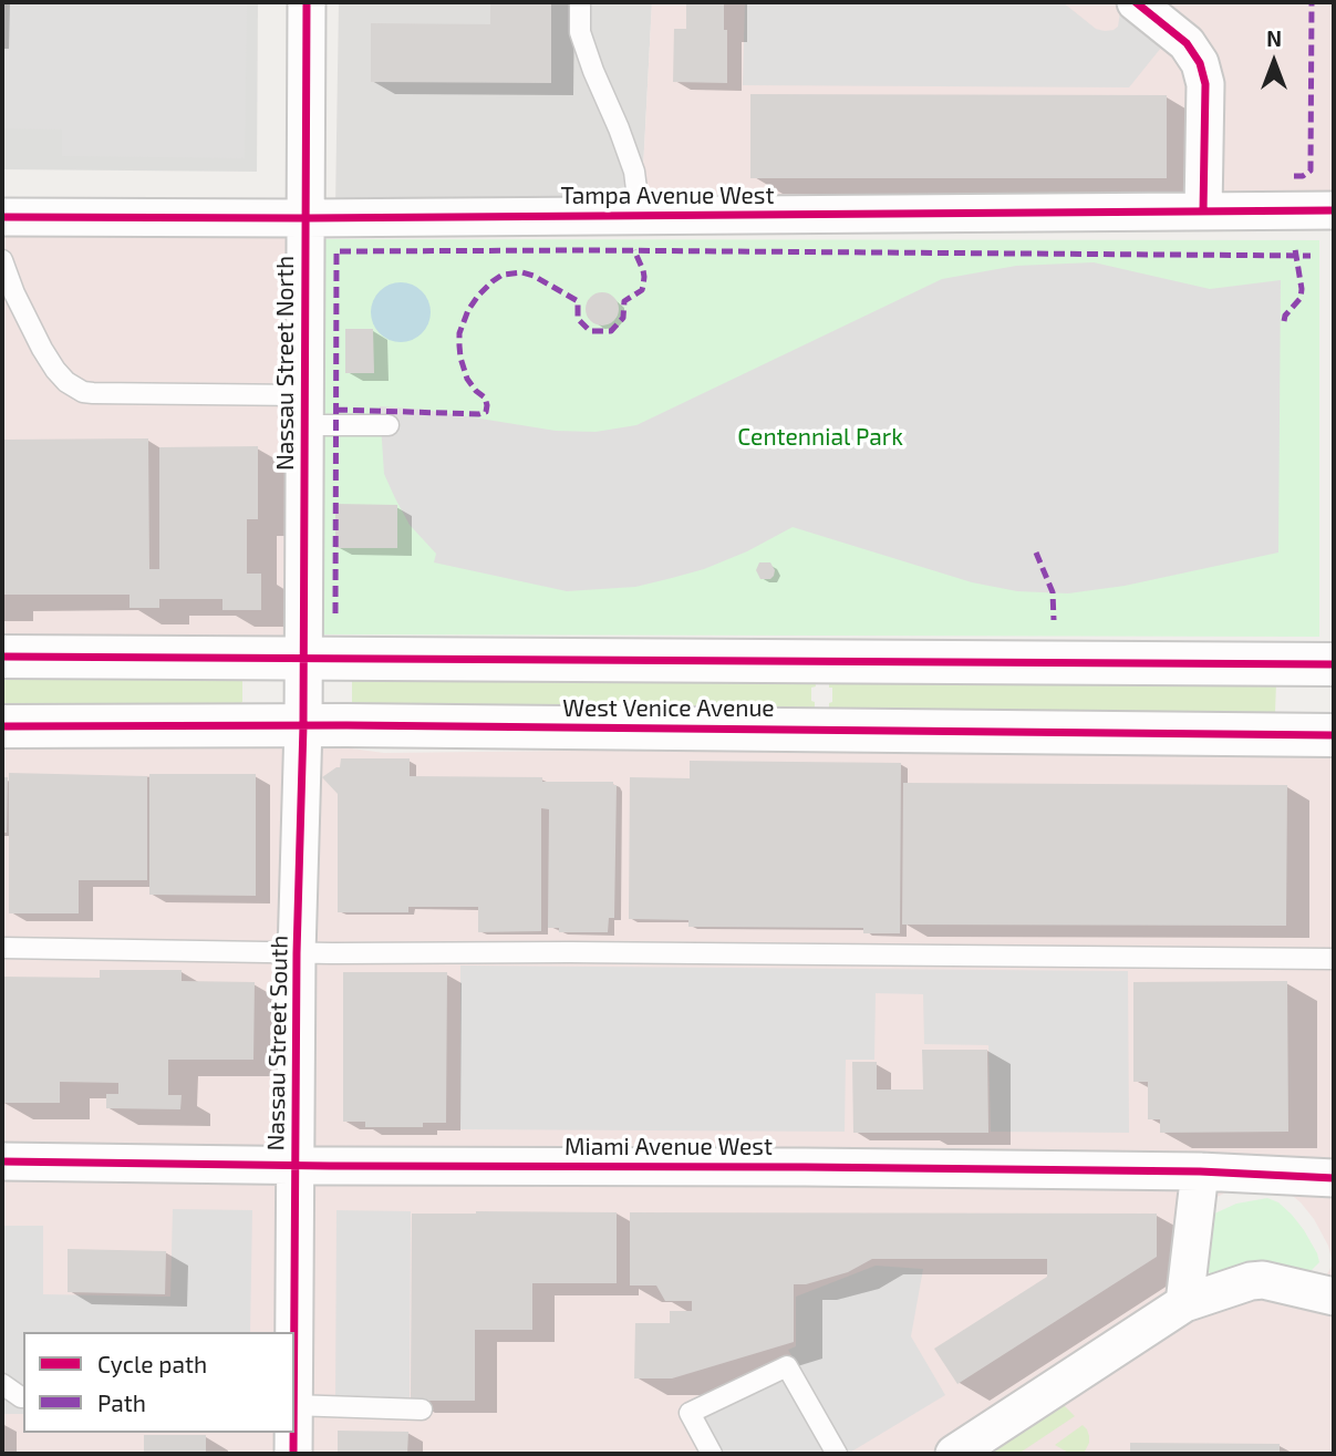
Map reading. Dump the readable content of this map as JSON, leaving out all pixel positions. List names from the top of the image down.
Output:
{
  "streets": {
    "street": [
      "Tampa Avenue West",
      "Nassau Street North",
      "West Venice Avenue",
      "Nassau Street South",
      "Miami Avenue West"
    ]
  },
  "crossings": [
    ["Tampa Avenue West", "Nassau Street North"],
    ["Nassau Street North", "West Venice Avenue"],
    ["Nassau Street North", "Nassau Street South"],
    ["West Venice Avenue", "Nassau Street South"],
    ["Nassau Street South", "Miami Avenue West"]
  ],
  "parks": ["Centennial Park"],
  "legend": ["Cycle path", "Path"],
  "north": "top"
}
